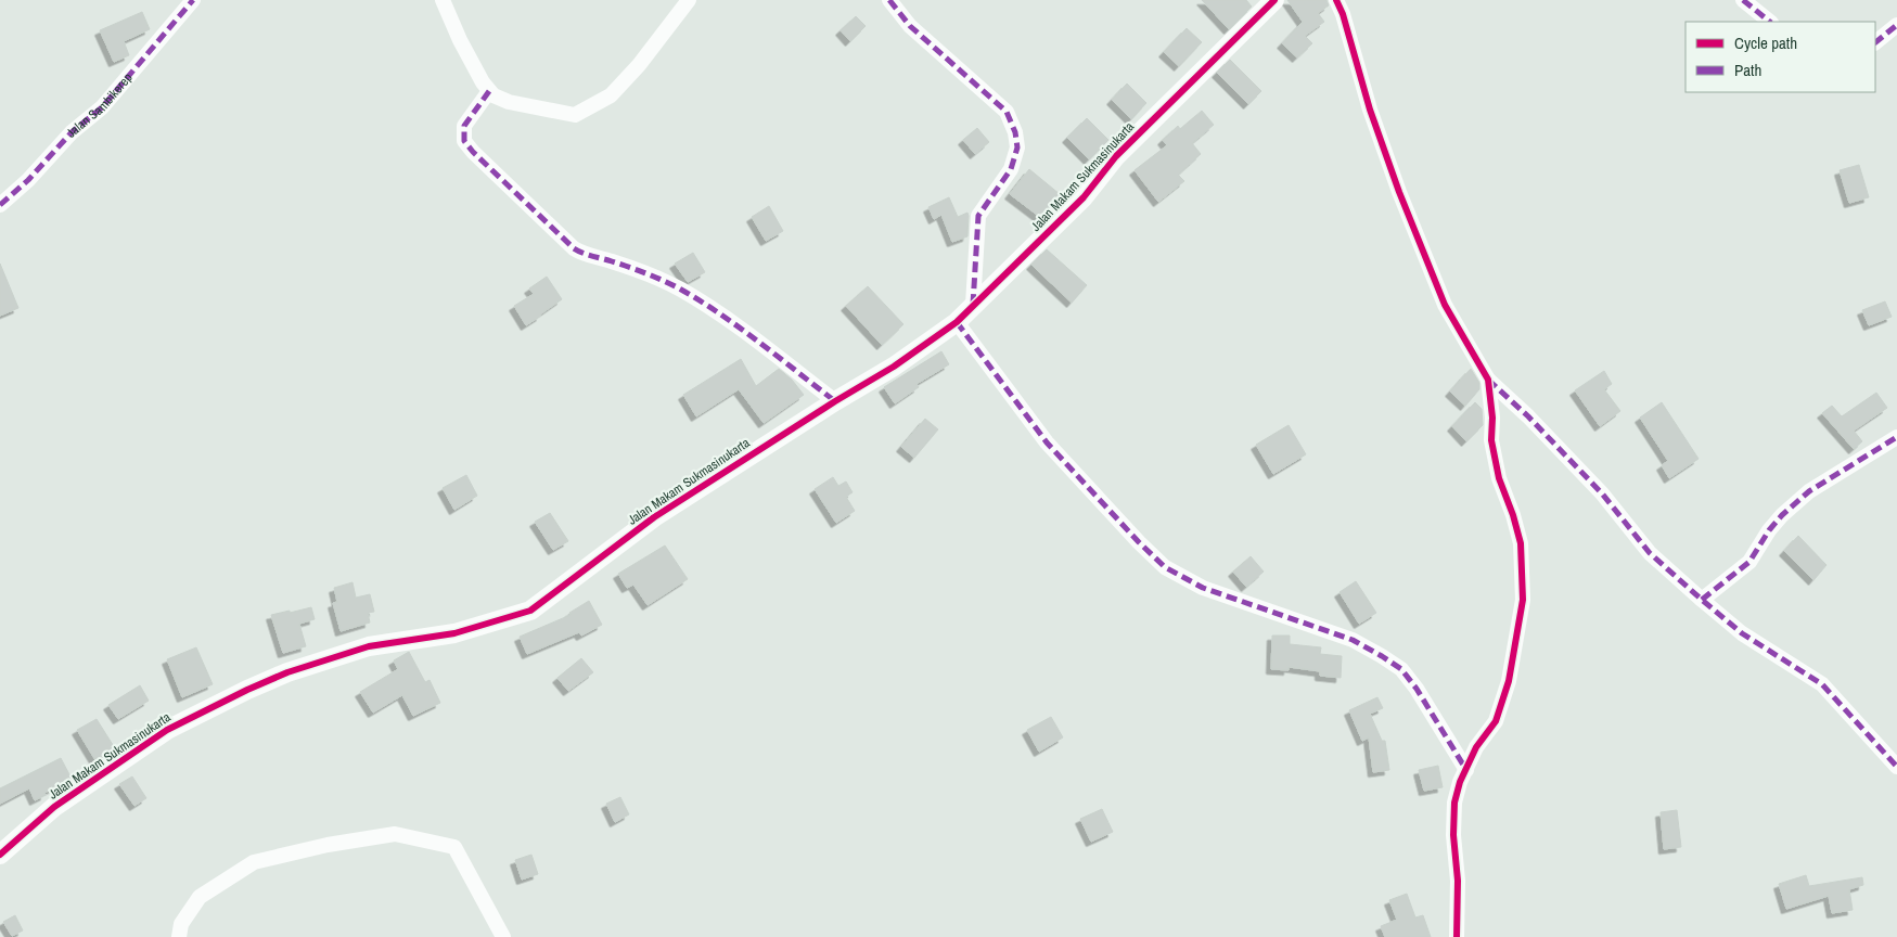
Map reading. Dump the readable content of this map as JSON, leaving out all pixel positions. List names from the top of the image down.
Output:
{
  "streets": {
    "street": ["Jalan Sambikerep", "Jalan Makam Sukmasinukarta"]
  },
  "legend": ["Cycle path", "Path"]
}
